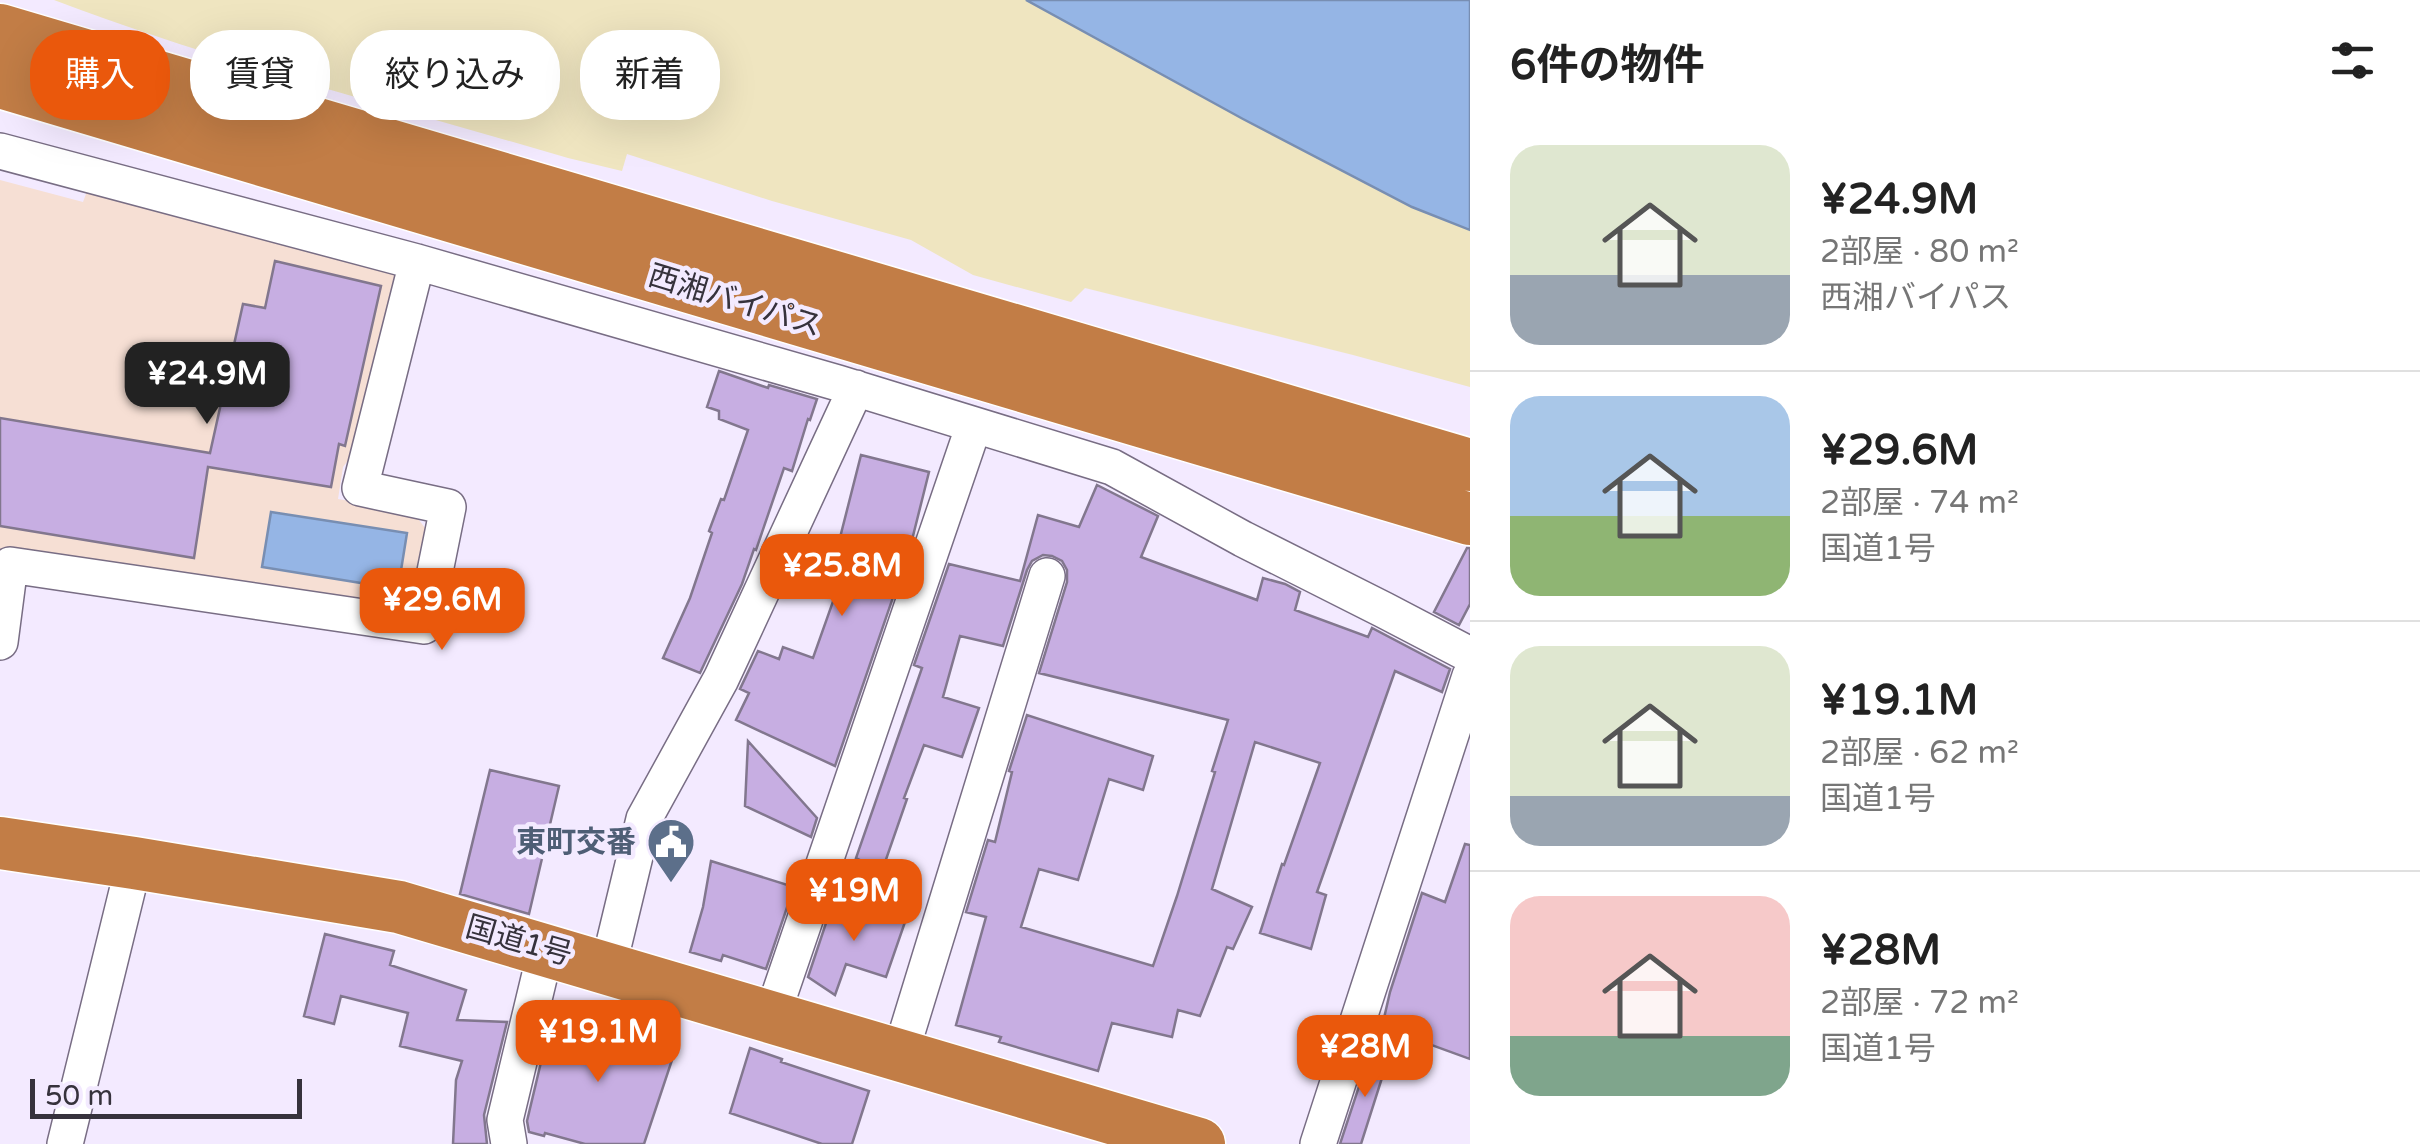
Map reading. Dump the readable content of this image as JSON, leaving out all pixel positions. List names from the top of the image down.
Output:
{
  "streets": {
    "highway": ["西湘バイパス", "国道1号"]
  },
  "places": {
    "public building": ["東町交番"]
  },
  "scale_bar": "50 m",
  "page": {
    "heading": "6件の物件",
    "chip": [
      "購入",
      "賃貸",
      "絞り込み",
      "新着"
    ],
    "list": [
      {
        "name": "¥24.9M",
        "note": "2部屋 · 80 m² · 西湘バイパス"
      },
      {
        "name": "¥29.6M",
        "note": "2部屋 · 74 m² · 国道1号"
      },
      {
        "name": "¥19.1M",
        "note": "2部屋 · 62 m² · 国道1号"
      },
      {
        "name": "¥28M",
        "note": "2部屋 · 72 m² · 国道1号"
      }
    ],
    "price": [
      "¥24.9M",
      "¥25.8M",
      "¥29.6M",
      "¥19M",
      "¥19.1M",
      "¥28M"
    ],
    "scale": "50 m"
  }
}
